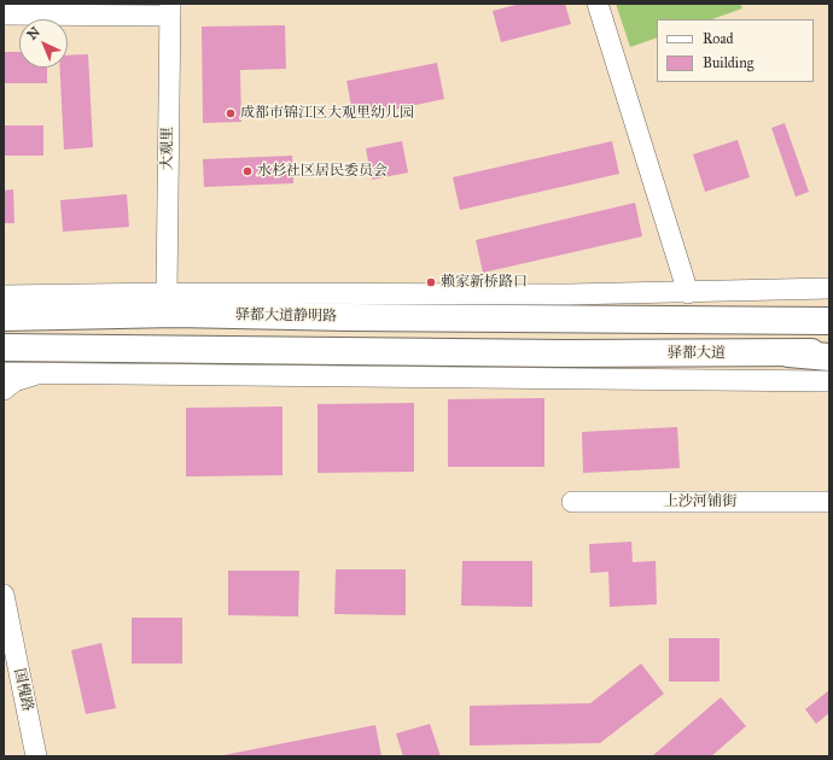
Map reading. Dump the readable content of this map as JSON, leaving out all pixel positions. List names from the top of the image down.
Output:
{
  "streets": {
    "main road": ["驿都大道静明路", "驿都大道"],
    "street": ["大观里", "上沙河铺街", "国槐路"]
  },
  "places": ["成都市锦江区大观里幼儿园", "水杉社区居民委员会", "赖家新桥路口"],
  "legend": ["Road", "Building"],
  "north": "top left"
}
